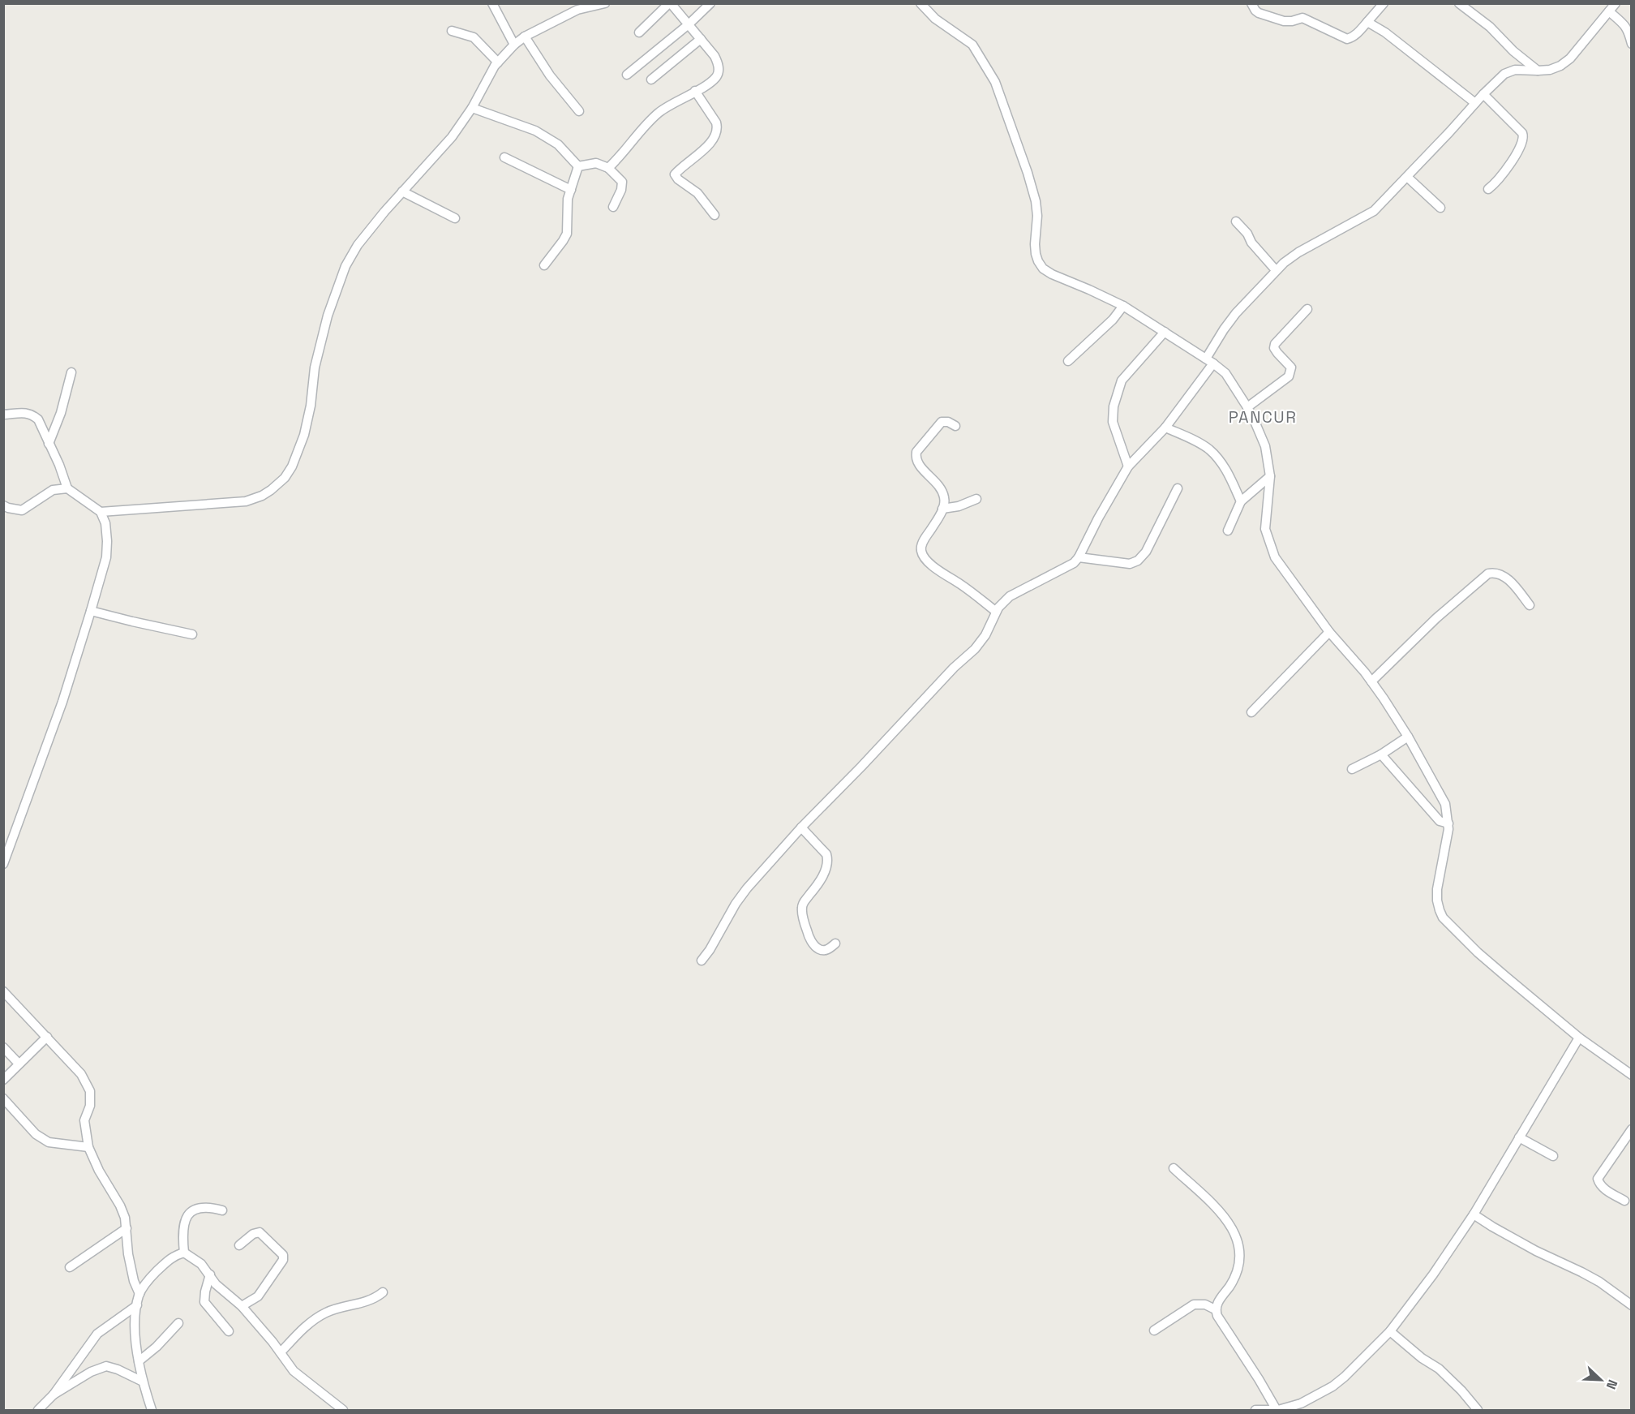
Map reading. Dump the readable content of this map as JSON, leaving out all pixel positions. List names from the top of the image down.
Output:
{
  "districts": ["PANCUR"],
  "north": "bottom right"
}
